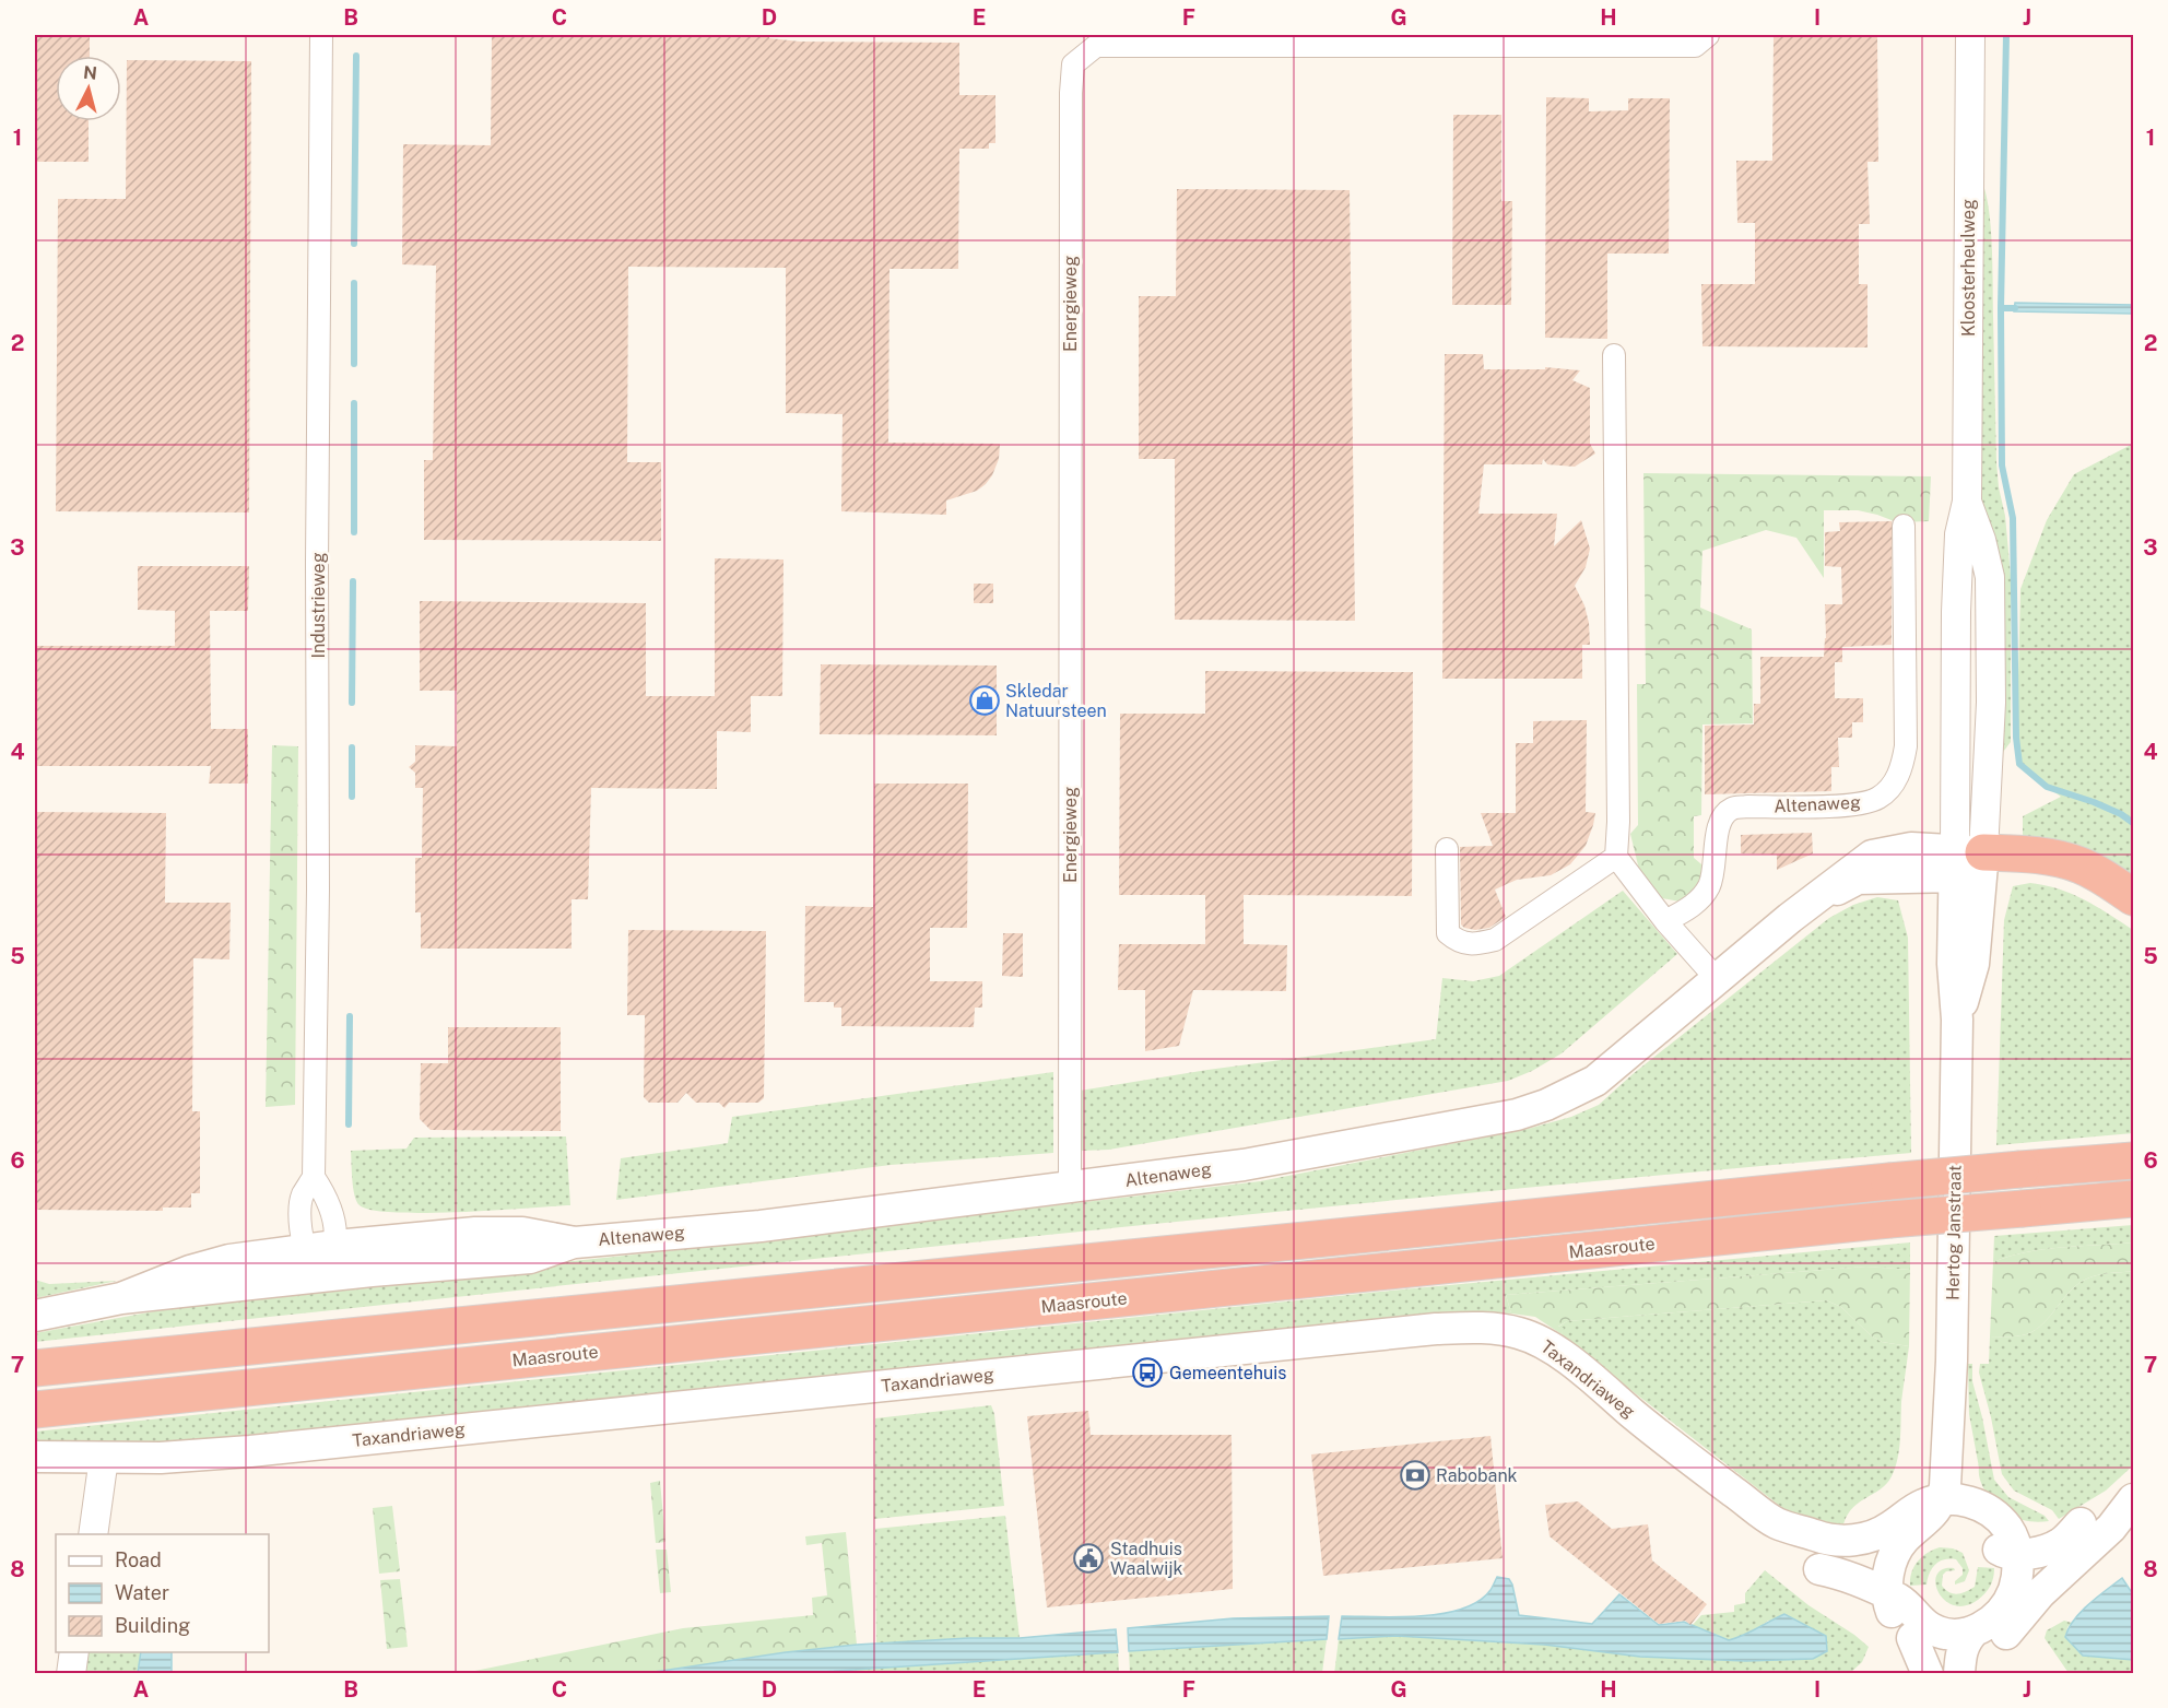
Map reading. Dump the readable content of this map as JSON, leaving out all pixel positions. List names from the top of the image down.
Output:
{
  "streets": {
    "highway": ["Maasroute"],
    "main road": ["Altenaweg", "Hertog Janstraat", "Taxandriaweg"],
    "street": ["Kloosterheulweg", "Energieweg", "Industrieweg"]
  },
  "crossings": [
    ["Kloosterheulweg", "Altenaweg"],
    ["Kloosterheulweg", "Hertog Janstraat"],
    ["Energieweg", "Altenaweg"],
    ["Industrieweg", "Altenaweg"],
    ["Altenaweg", "Hertog Janstraat"],
    ["Hertog Janstraat", "Taxandriaweg"]
  ],
  "places": {
    "shop": ["Skledar Natuursteen"],
    "bus stop": ["Gemeentehuis"],
    "bank": ["Rabobank"],
    "public building": ["Stadhuis Waalwijk"]
  },
  "legend": ["Road", "Water", "Building"],
  "north": "top",
  "grid": {
    "columns": [
      "A",
      "B",
      "C",
      "D",
      "E",
      "F",
      "G",
      "H",
      "I",
      "J"
    ],
    "rows": [
      "1",
      "2",
      "3",
      "4",
      "5",
      "6",
      "7",
      "8"
    ]
  }
}
